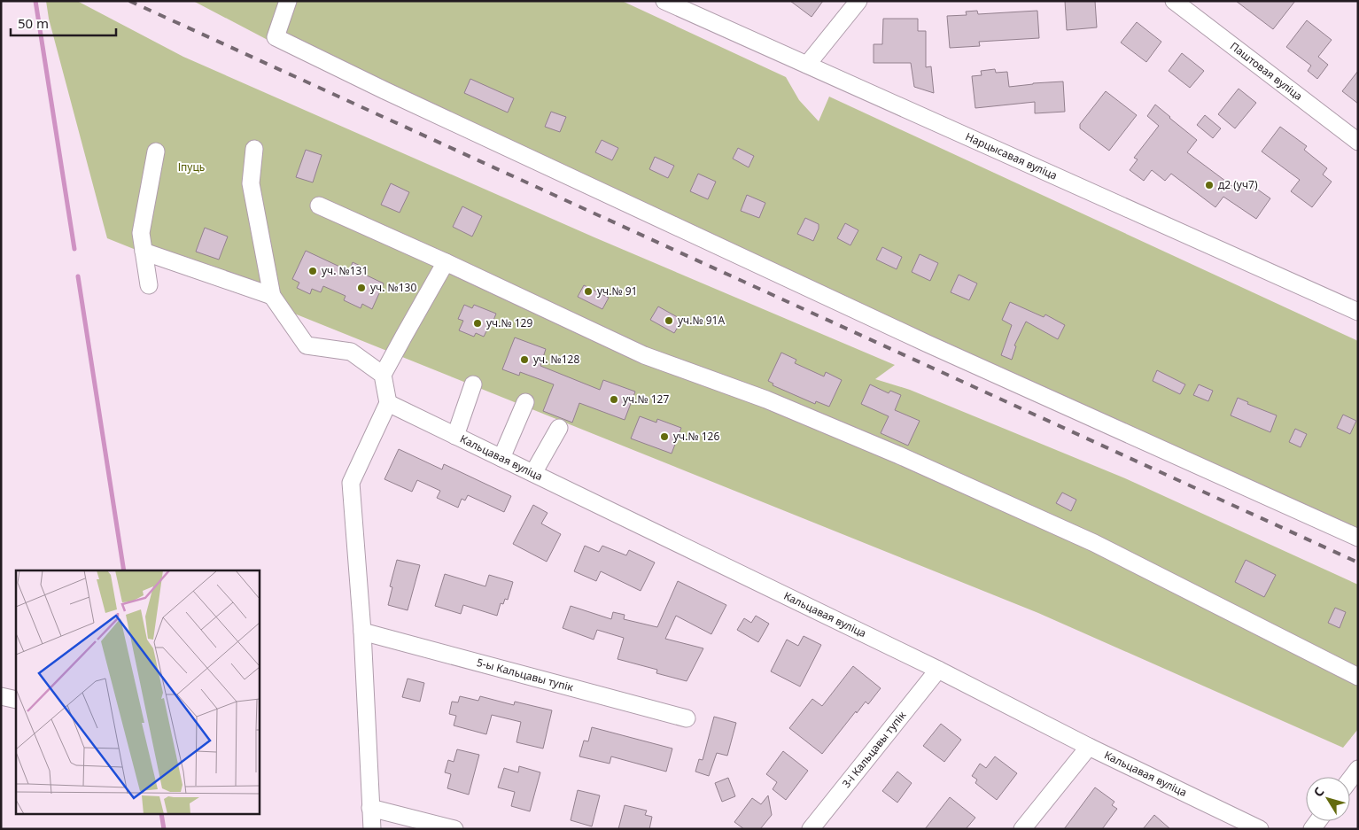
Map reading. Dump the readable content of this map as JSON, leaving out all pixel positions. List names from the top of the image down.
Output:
{
  "streets": {
    "street": [
      "Паштовая вуліца",
      "Нарцысавая вуліца",
      "Кальцавая вуліца",
      "5-ы Кальцавы тупік",
      "3-і Кальцавы тупік"
    ]
  },
  "crossings": [
    ["Кальцавая вуліца", "3-і Кальцавы тупік"]
  ],
  "parks": ["Іпуць"],
  "places": [
    "д2 (уч7)",
    "уч. №131",
    "уч. №130",
    "уч.№ 91",
    "уч.№ 91А",
    "уч.№ 129",
    "уч. №128",
    "уч.№ 127",
    "уч.№ 126"
  ],
  "scale_bar": "50 m",
  "north": "top left"
}
